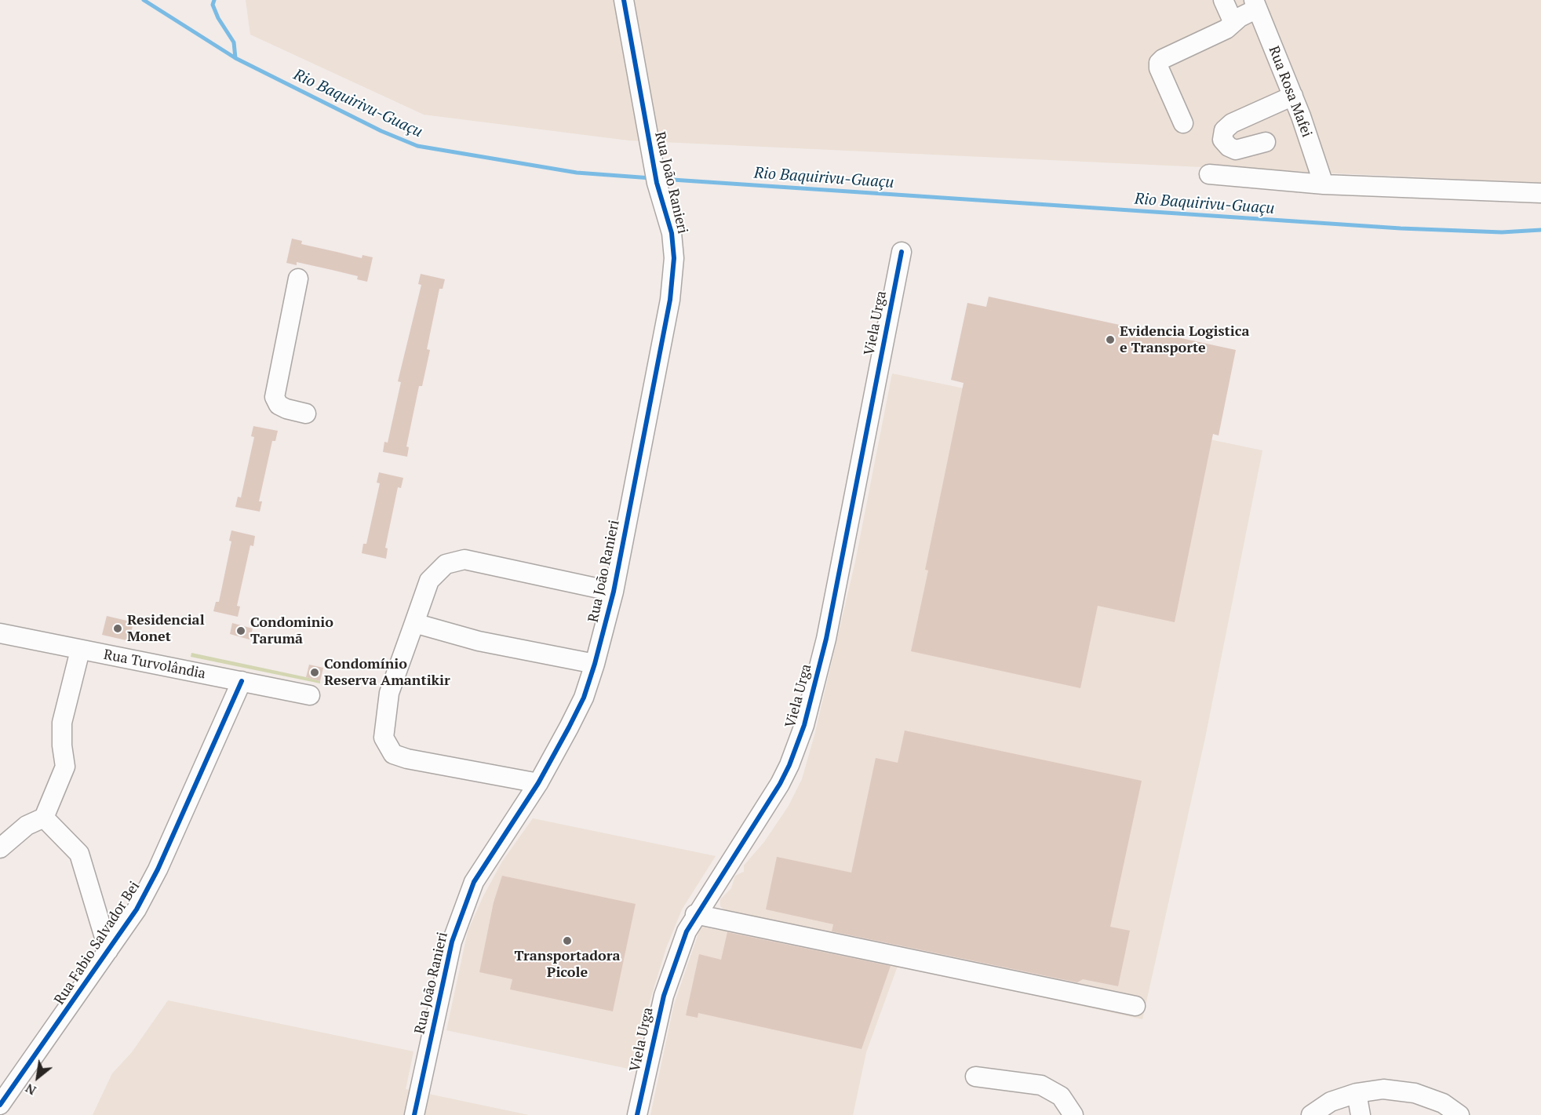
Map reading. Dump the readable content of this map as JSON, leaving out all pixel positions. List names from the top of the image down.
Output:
{
  "streets": {
    "street": [
      "Rua Rosa Mafei",
      "Rua João Ranieri",
      "Viela Urga",
      "Rua Turvolândia",
      "Rua Fabio Salvador Bei"
    ]
  },
  "crossings": [
    ["Rua Turvolândia", "Rua Fabio Salvador Bei"]
  ],
  "water": ["Rio Baquirivu-Guaçu"],
  "places": [
    "Evidencia Logistica e Transporte",
    "Residencial Monet",
    "Condominio Tarumã",
    "Condomínio Reserva Amantikir",
    "Transportadora Picole"
  ],
  "north": "bottom left"
}
